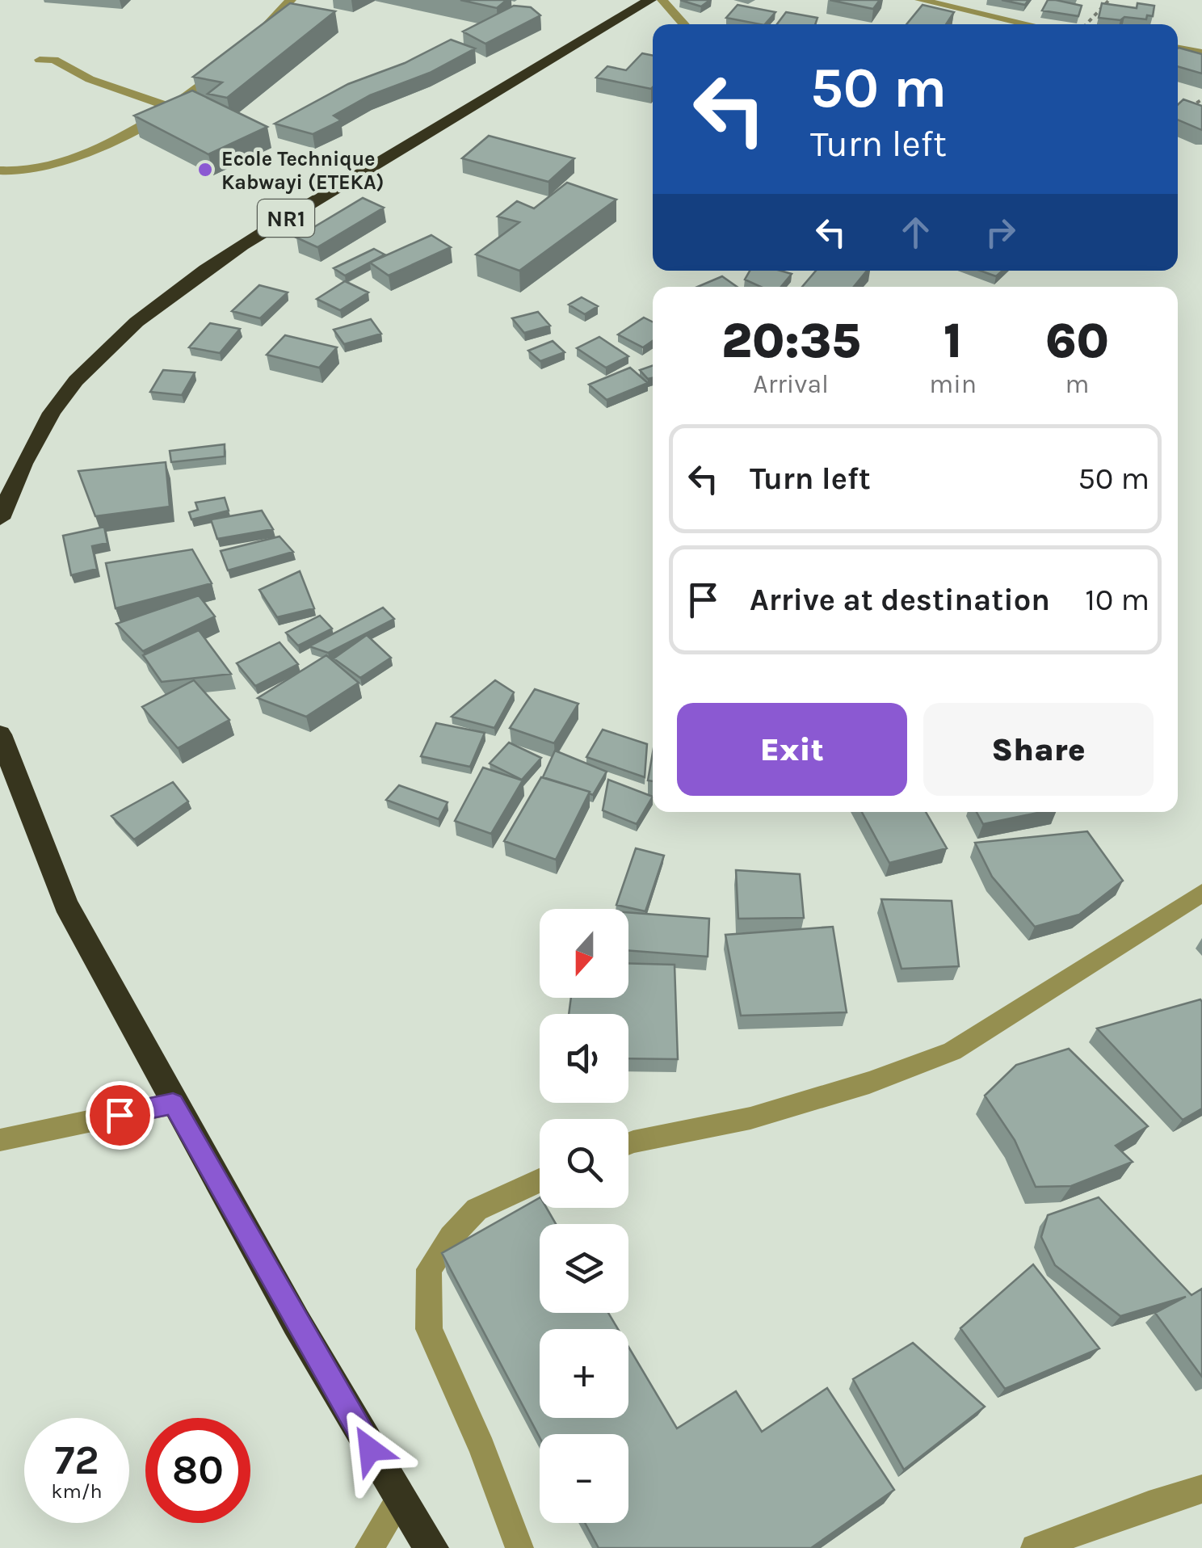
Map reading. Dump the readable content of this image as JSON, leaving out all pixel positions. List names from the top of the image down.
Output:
{
  "streets": {
    "highway": ["NR1"]
  },
  "places": ["Ecole Technique Kabwayi (ETEKA)"],
  "north": "bottom",
  "page": {
    "turn": ["50 m", "Turn left"],
    "eta": [
      "20:35",
      "Arrival",
      "1",
      "min",
      "60",
      "m"
    ],
    "list": [
      {
        "name": "Turn left",
        "value": "50 m"
      },
      {
        "name": "Arrive at destination",
        "value": "10 m"
      }
    ],
    "buttons": ["Exit", "Share"],
    "map_buttons": ["+", "−"],
    "speed": "72 km/h",
    "limit": "80"
  }
}
